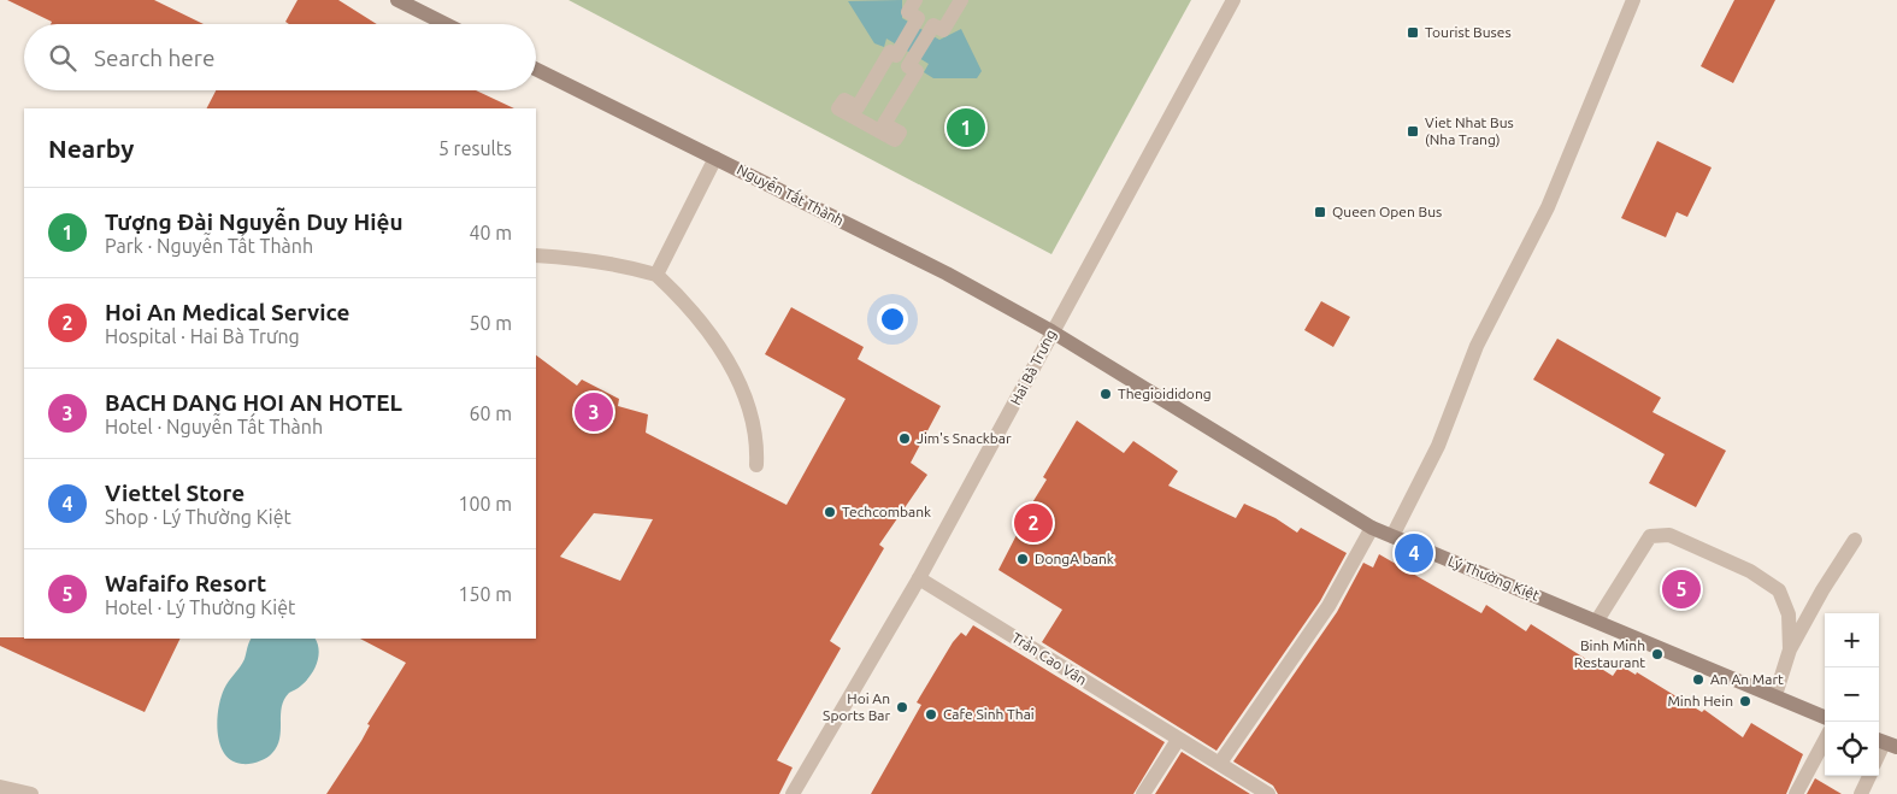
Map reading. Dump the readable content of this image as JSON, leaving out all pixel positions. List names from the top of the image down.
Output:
{
  "streets": {
    "main road": ["Nguyễn Tất Thành", "Lý Thường Kiệt"],
    "street": ["Hai Bà Trưng", "Trần Cao Vân"]
  },
  "crossings": [
    ["Nguyễn Tất Thành", "Hai Bà Trưng"],
    ["Nguyễn Tất Thành", "Lý Thường Kiệt"],
    ["Hai Bà Trưng", "Lý Thường Kiệt"],
    ["Hai Bà Trưng", "Trần Cao Vân"]
  ],
  "places": {
    "transit": ["Tourist Buses", "Viet Nhat Bus (Nha Trang)", "Queen Open Bus"],
    "other": [
      "Thegioididong",
      "Jim's Snackbar",
      "Techcombank",
      "DongA bank",
      "Binh Minh Restaurant",
      "An An Mart",
      "Minh Hein",
      "Hoi An Sports Bar",
      "Cafe Sinh Thai"
    ]
  },
  "page": {
    "search": "Search here",
    "pins": [
      "1",
      "3",
      "2",
      "4",
      "5"
    ],
    "heading": ["Nearby", "5 results"],
    "list": [
      {
        "mark": "1",
        "name": "Tượng Đài Nguyễn Duy Hiệu",
        "note": "Park · Nguyễn Tất Thành",
        "value": "40 m"
      },
      {
        "mark": "2",
        "name": "Hoi An Medical Service",
        "note": "Hospital · Hai Bà Trưng",
        "value": "50 m"
      },
      {
        "mark": "3",
        "name": "BACH DANG HOI AN HOTEL",
        "note": "Hotel · Nguyễn Tất Thành",
        "value": "60 m"
      },
      {
        "mark": "4",
        "name": "Viettel Store",
        "note": "Shop · Lý Thường Kiệt",
        "value": "100 m"
      },
      {
        "mark": "5",
        "name": "Wafaifo Resort",
        "note": "Hotel · Lý Thường Kiệt",
        "value": "150 m"
      }
    ],
    "map_buttons": ["+", "−"]
  }
}
